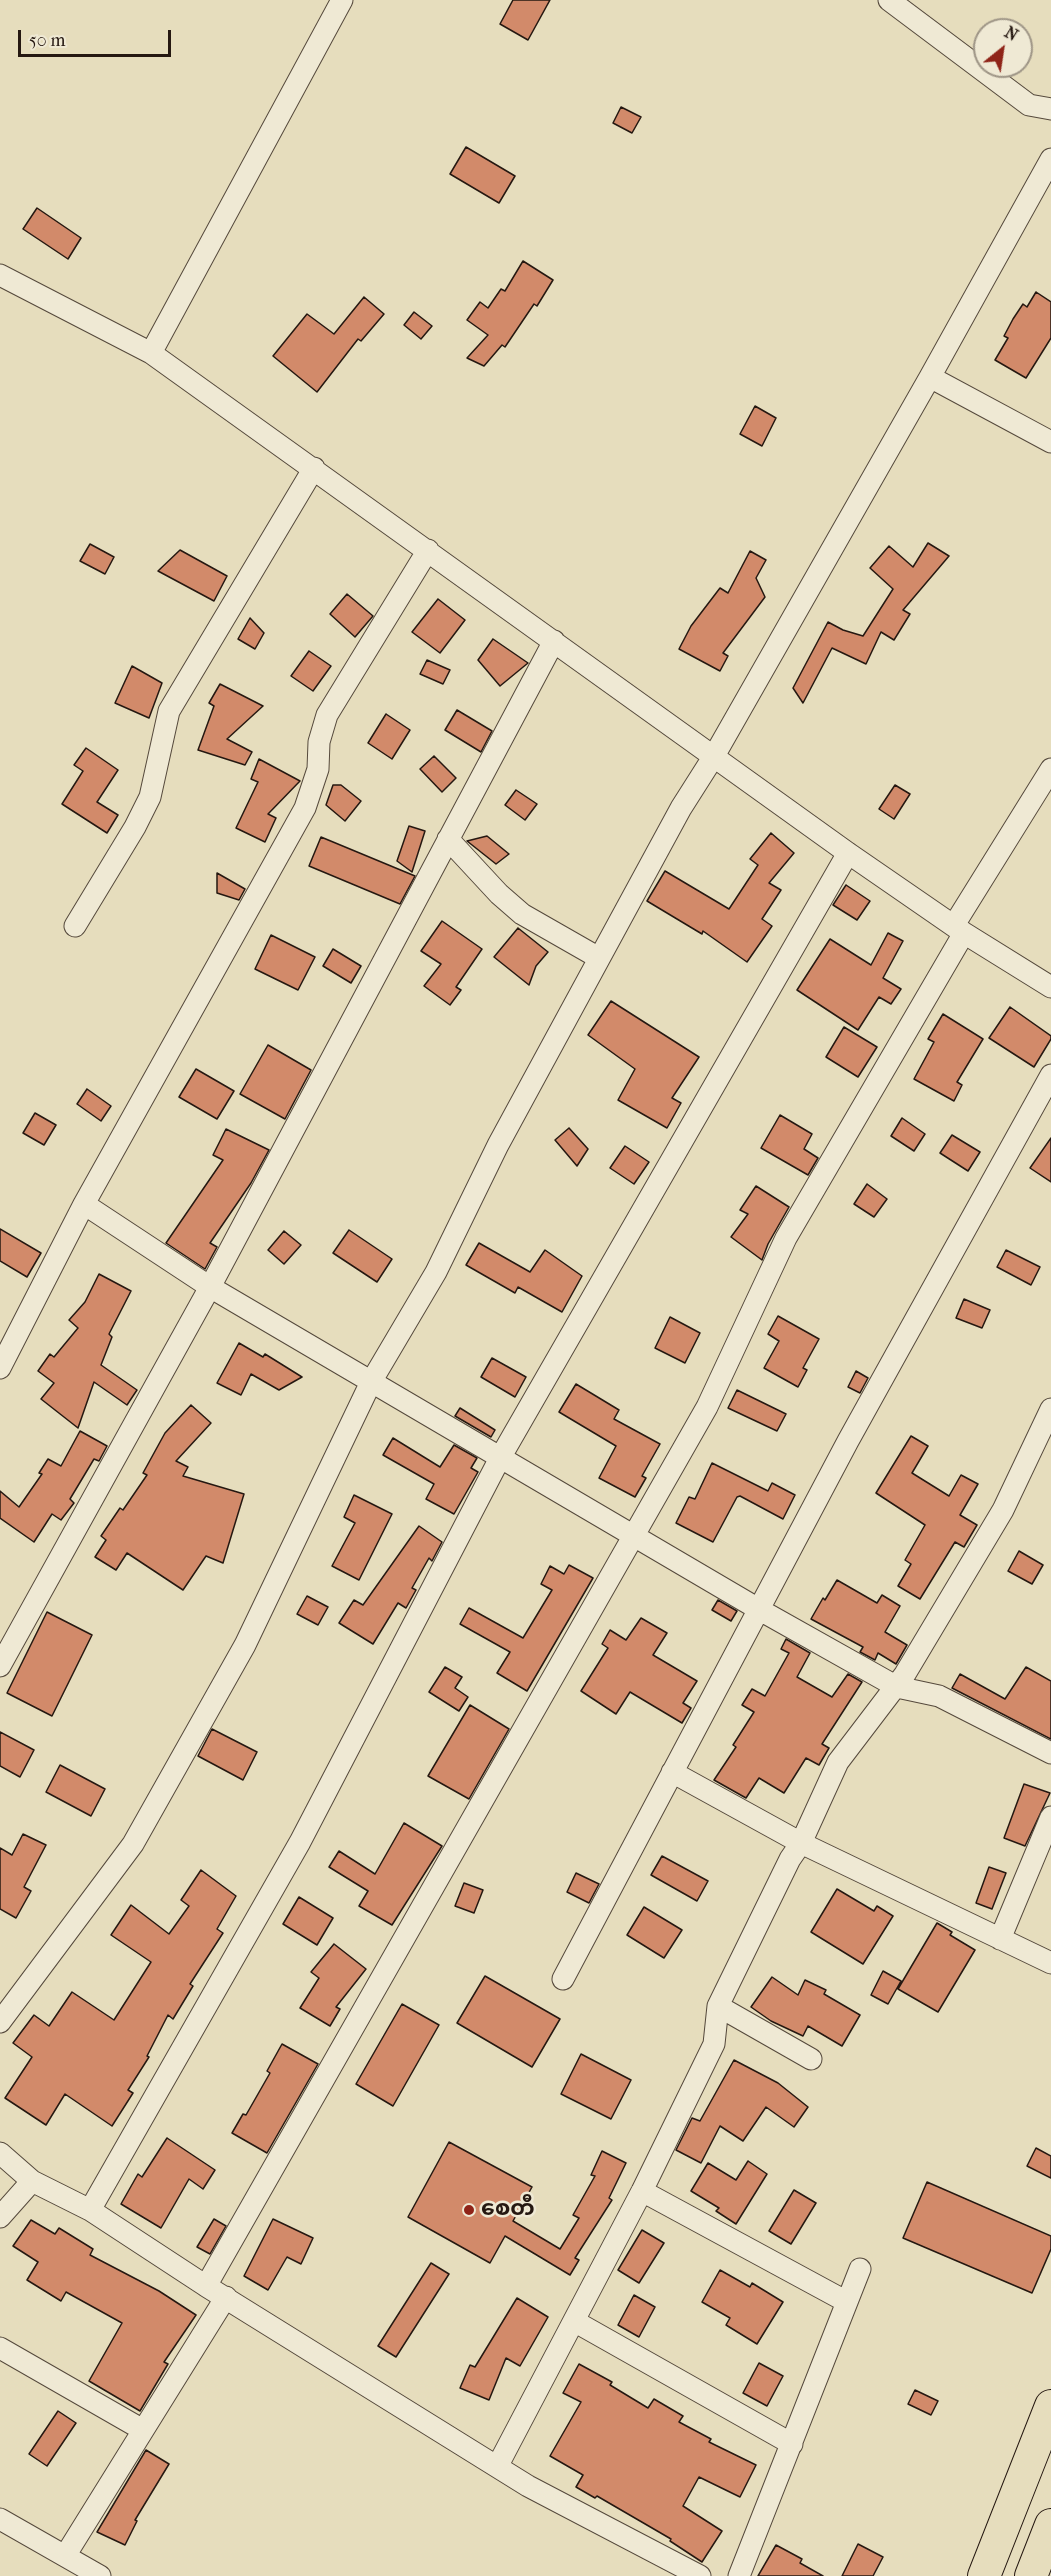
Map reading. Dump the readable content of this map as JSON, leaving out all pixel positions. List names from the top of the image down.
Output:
{
  "places": ["စေတီ"],
  "scale_bar": "50 m",
  "north": "top right"
}
